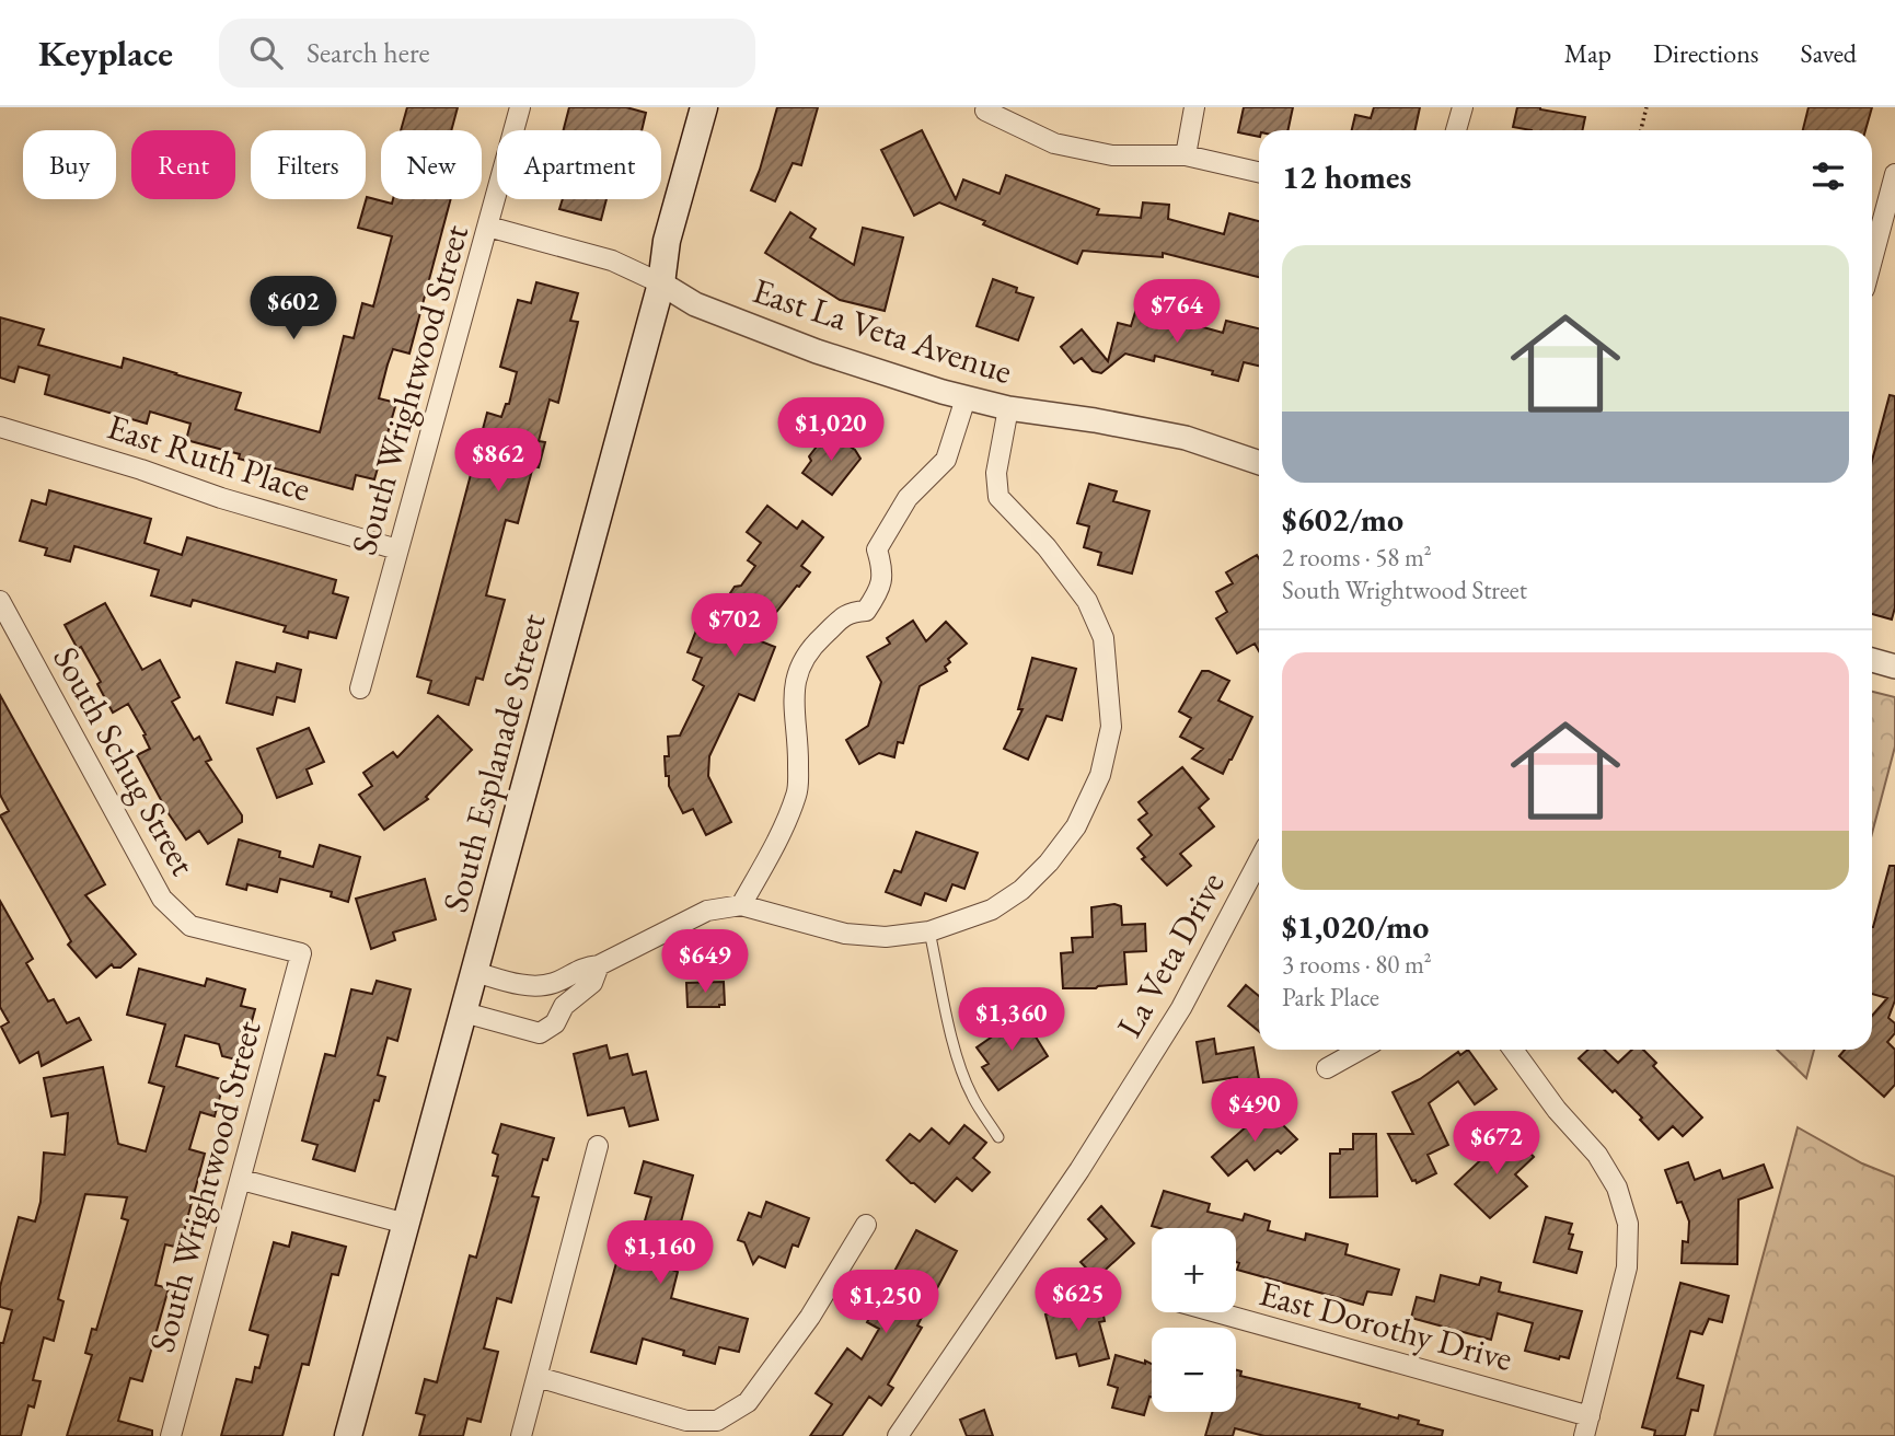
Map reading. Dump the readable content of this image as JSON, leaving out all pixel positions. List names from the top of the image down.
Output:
{
  "streets": {
    "main road": ["South Esplanade Street"],
    "street": [
      "East La Veta Avenue",
      "South Wrightwood Street",
      "East Ruth Place",
      "South Schug Street",
      "La Veta Drive",
      "East Dorothy Drive"
    ]
  },
  "crossings": [
    ["East La Veta Avenue", "South Wrightwood Street"],
    ["East La Veta Avenue", "South Esplanade Street"],
    ["South Wrightwood Street", "East Ruth Place"],
    ["South Wrightwood Street", "South Schug Street"]
  ],
  "page": {
    "header": "Keyplace",
    "search": "Search here",
    "nav": ["Map", "Directions", "Saved"],
    "chip": [
      "Buy",
      "Rent",
      "Filters",
      "New",
      "Apartment"
    ],
    "heading": "12 homes",
    "list": [
      {
        "name": "$602/mo",
        "note": "2 rooms · 58 m² · South Wrightwood Street"
      },
      {
        "name": "$1,020/mo",
        "note": "3 rooms · 80 m² · Park Place"
      }
    ],
    "price": [
      "$602",
      "$764",
      "$1,020",
      "$862",
      "$702",
      "$649",
      "$1,360",
      "$490",
      "$672",
      "$1,160",
      "$625",
      "$1,250"
    ],
    "map_buttons": ["+", "−"]
  }
}
